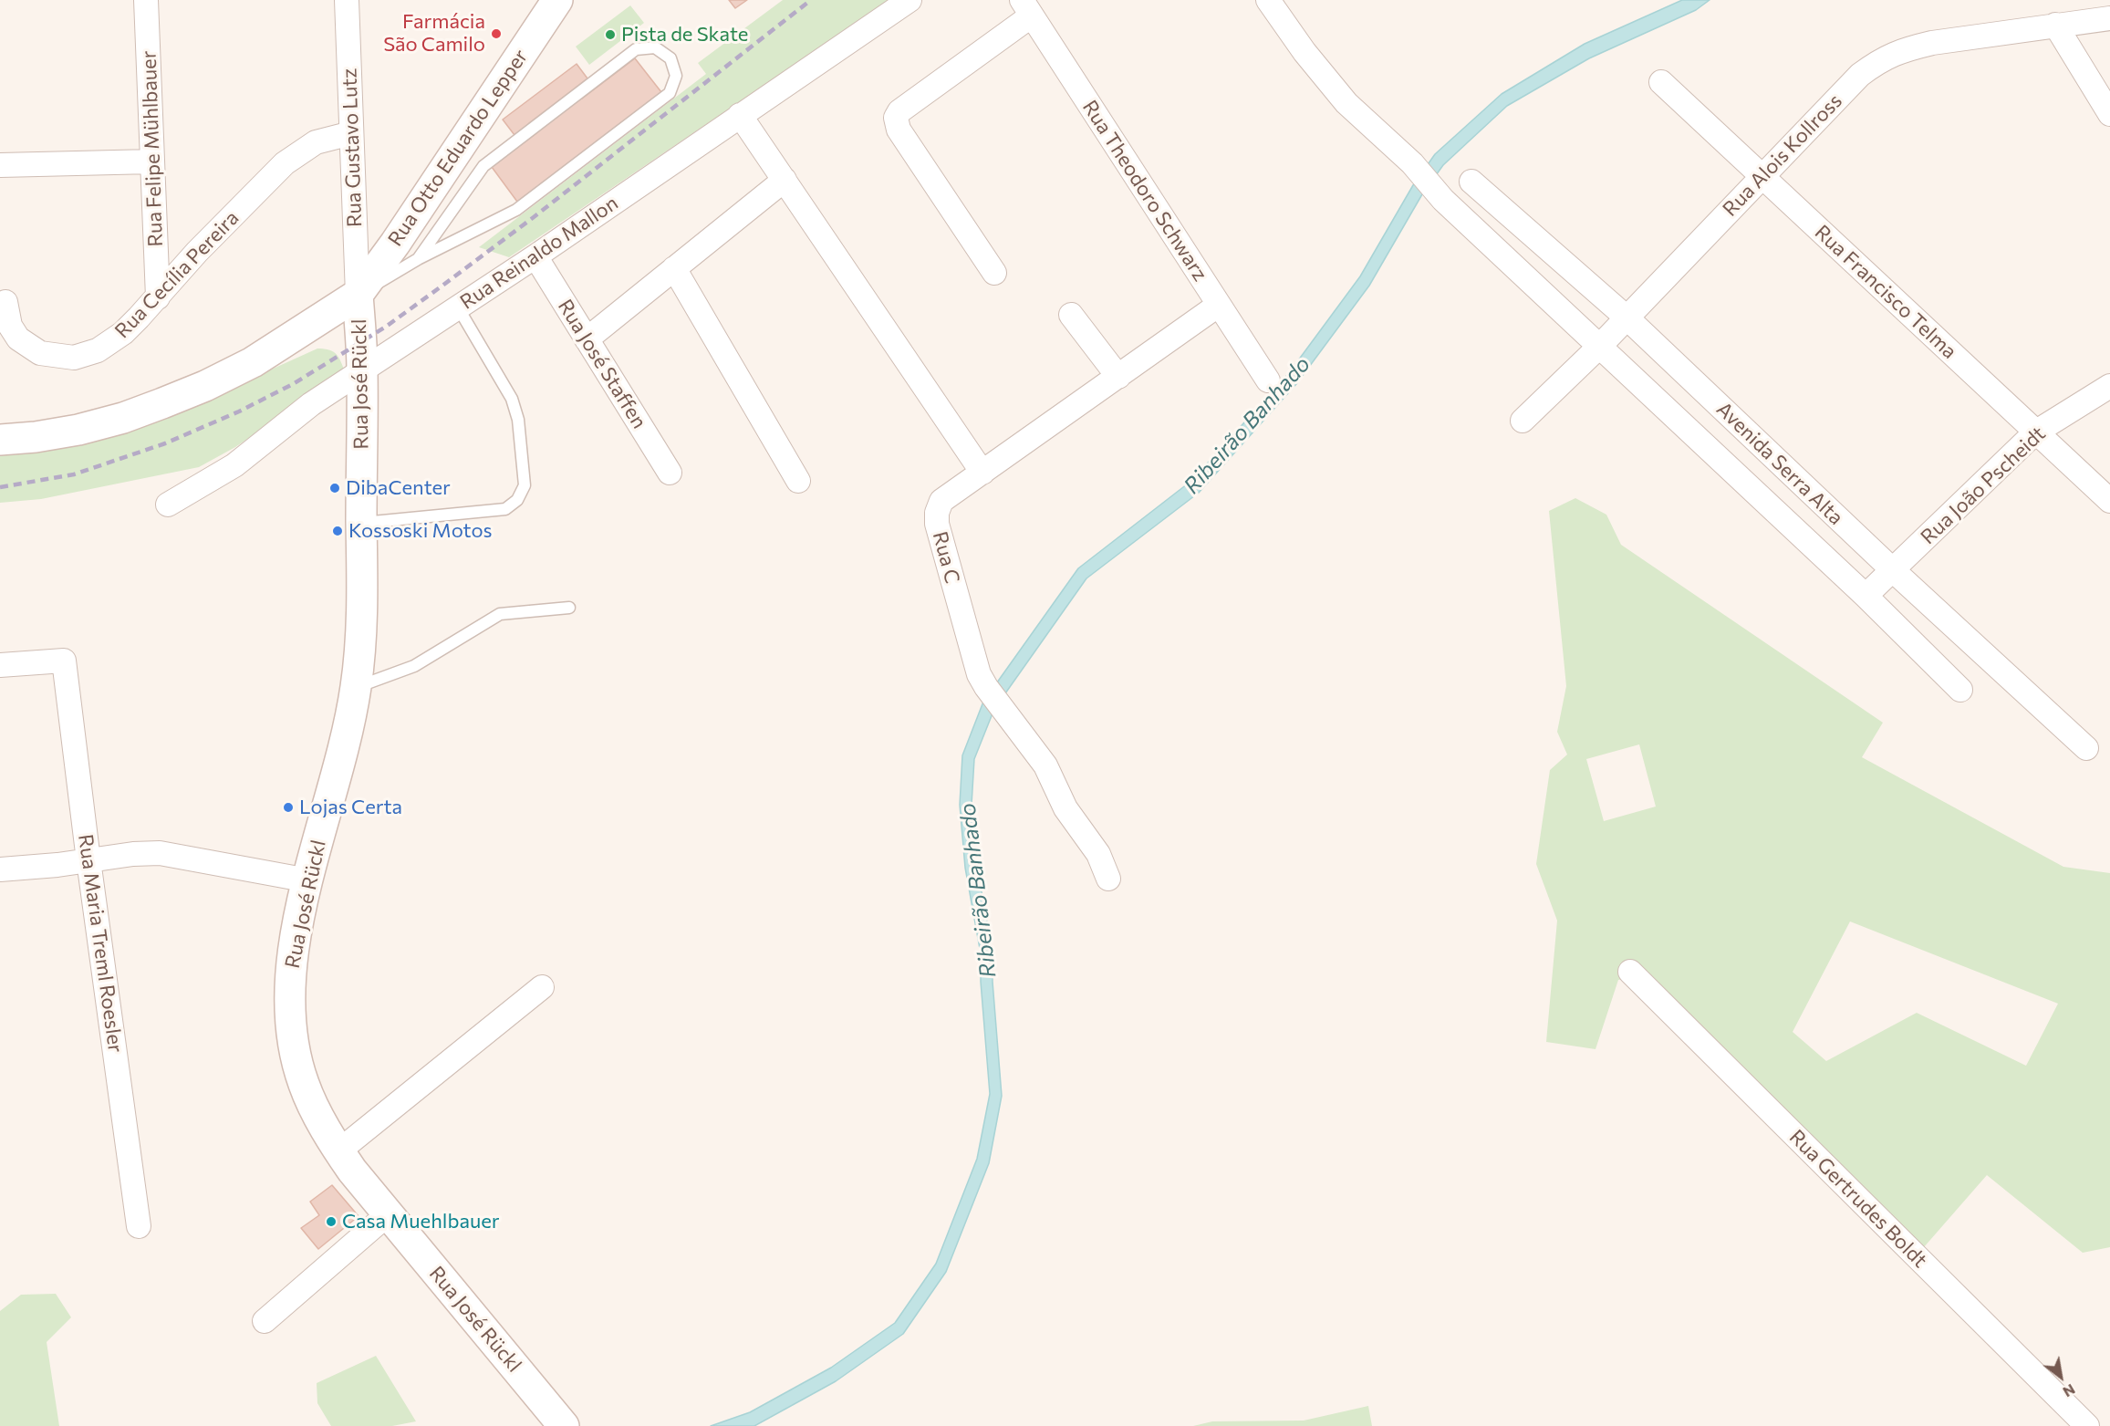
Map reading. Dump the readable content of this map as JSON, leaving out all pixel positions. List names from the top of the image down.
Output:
{
  "streets": {
    "main road": ["Rua Otto Eduardo Lepper", "Rua José Rückl"],
    "street": [
      "Rua Gustavo Lutz",
      "Rua Felipe Mühlbauer",
      "Rua Alois Kollross",
      "Rua Theodoro Schwarz",
      "Rua Reinaldo Mallon",
      "Rua Cecília Pereira",
      "Rua Francisco Telma",
      "Rua José Staffen",
      "Avenida Serra Alta",
      "Rua João Pscheidt",
      "Rua C",
      "Rua Maria Treml Roesler",
      "Rua Gertrudes Boldt"
    ]
  },
  "crossings": [
    ["Rua Gustavo Lutz", "Rua Otto Eduardo Lepper"],
    ["Rua Gustavo Lutz", "Rua Cecília Pereira"],
    ["Rua Gustavo Lutz", "Rua José Rückl"],
    ["Rua Otto Eduardo Lepper", "Rua José Rückl"],
    ["Rua Felipe Mühlbauer", "Rua Cecília Pereira"],
    ["Rua Alois Kollross", "Rua Francisco Telma"],
    ["Rua Alois Kollross", "Avenida Serra Alta"],
    ["Rua Theodoro Schwarz", "Rua C"],
    ["Rua Reinaldo Mallon", "Rua José Staffen"],
    ["Rua Reinaldo Mallon", "Rua José Rückl"],
    ["Rua Francisco Telma", "Rua João Pscheidt"],
    ["Avenida Serra Alta", "Rua João Pscheidt"]
  ],
  "water": ["Ribeirão Banhado"],
  "places": [
    "Farmácia São Camilo",
    "Pista de Skate",
    "DibaCenter",
    "Kossoski Motos",
    "Lojas Certa",
    "Casa Muehlbauer"
  ],
  "north": "bottom right"
}
